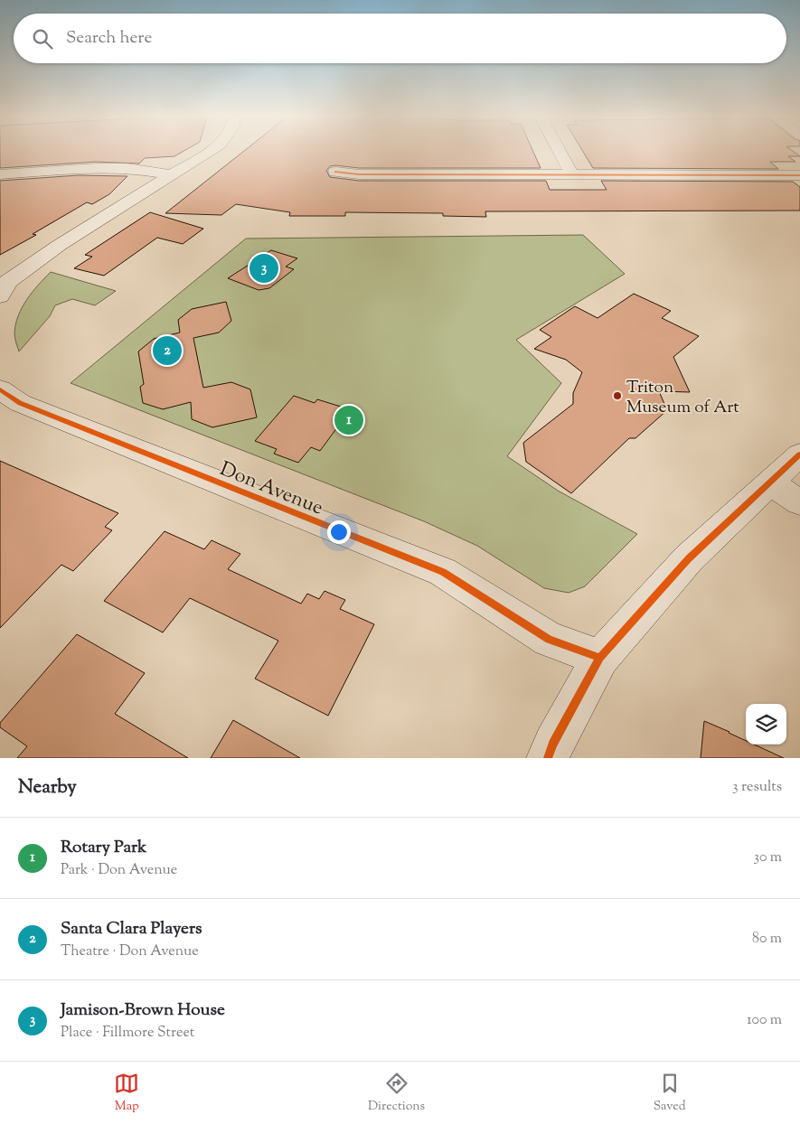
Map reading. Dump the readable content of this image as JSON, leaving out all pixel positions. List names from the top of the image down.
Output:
{
  "streets": {
    "street": ["Don Avenue"]
  },
  "places": ["Triton Museum of Art"],
  "page": {
    "search": "Search here",
    "pins": ["3", "2", "1"],
    "heading": ["Nearby", "3 results"],
    "list": [
      {
        "mark": "1",
        "name": "Rotary Park",
        "note": "Park · Don Avenue",
        "value": "30 m"
      },
      {
        "mark": "2",
        "name": "Santa Clara Players",
        "note": "Theatre · Don Avenue",
        "value": "80 m"
      },
      {
        "mark": "3",
        "name": "Jamison-Brown House",
        "note": "Place · Fillmore Street",
        "value": "100 m"
      }
    ],
    "nav": ["Map", "Directions", "Saved"]
  }
}
